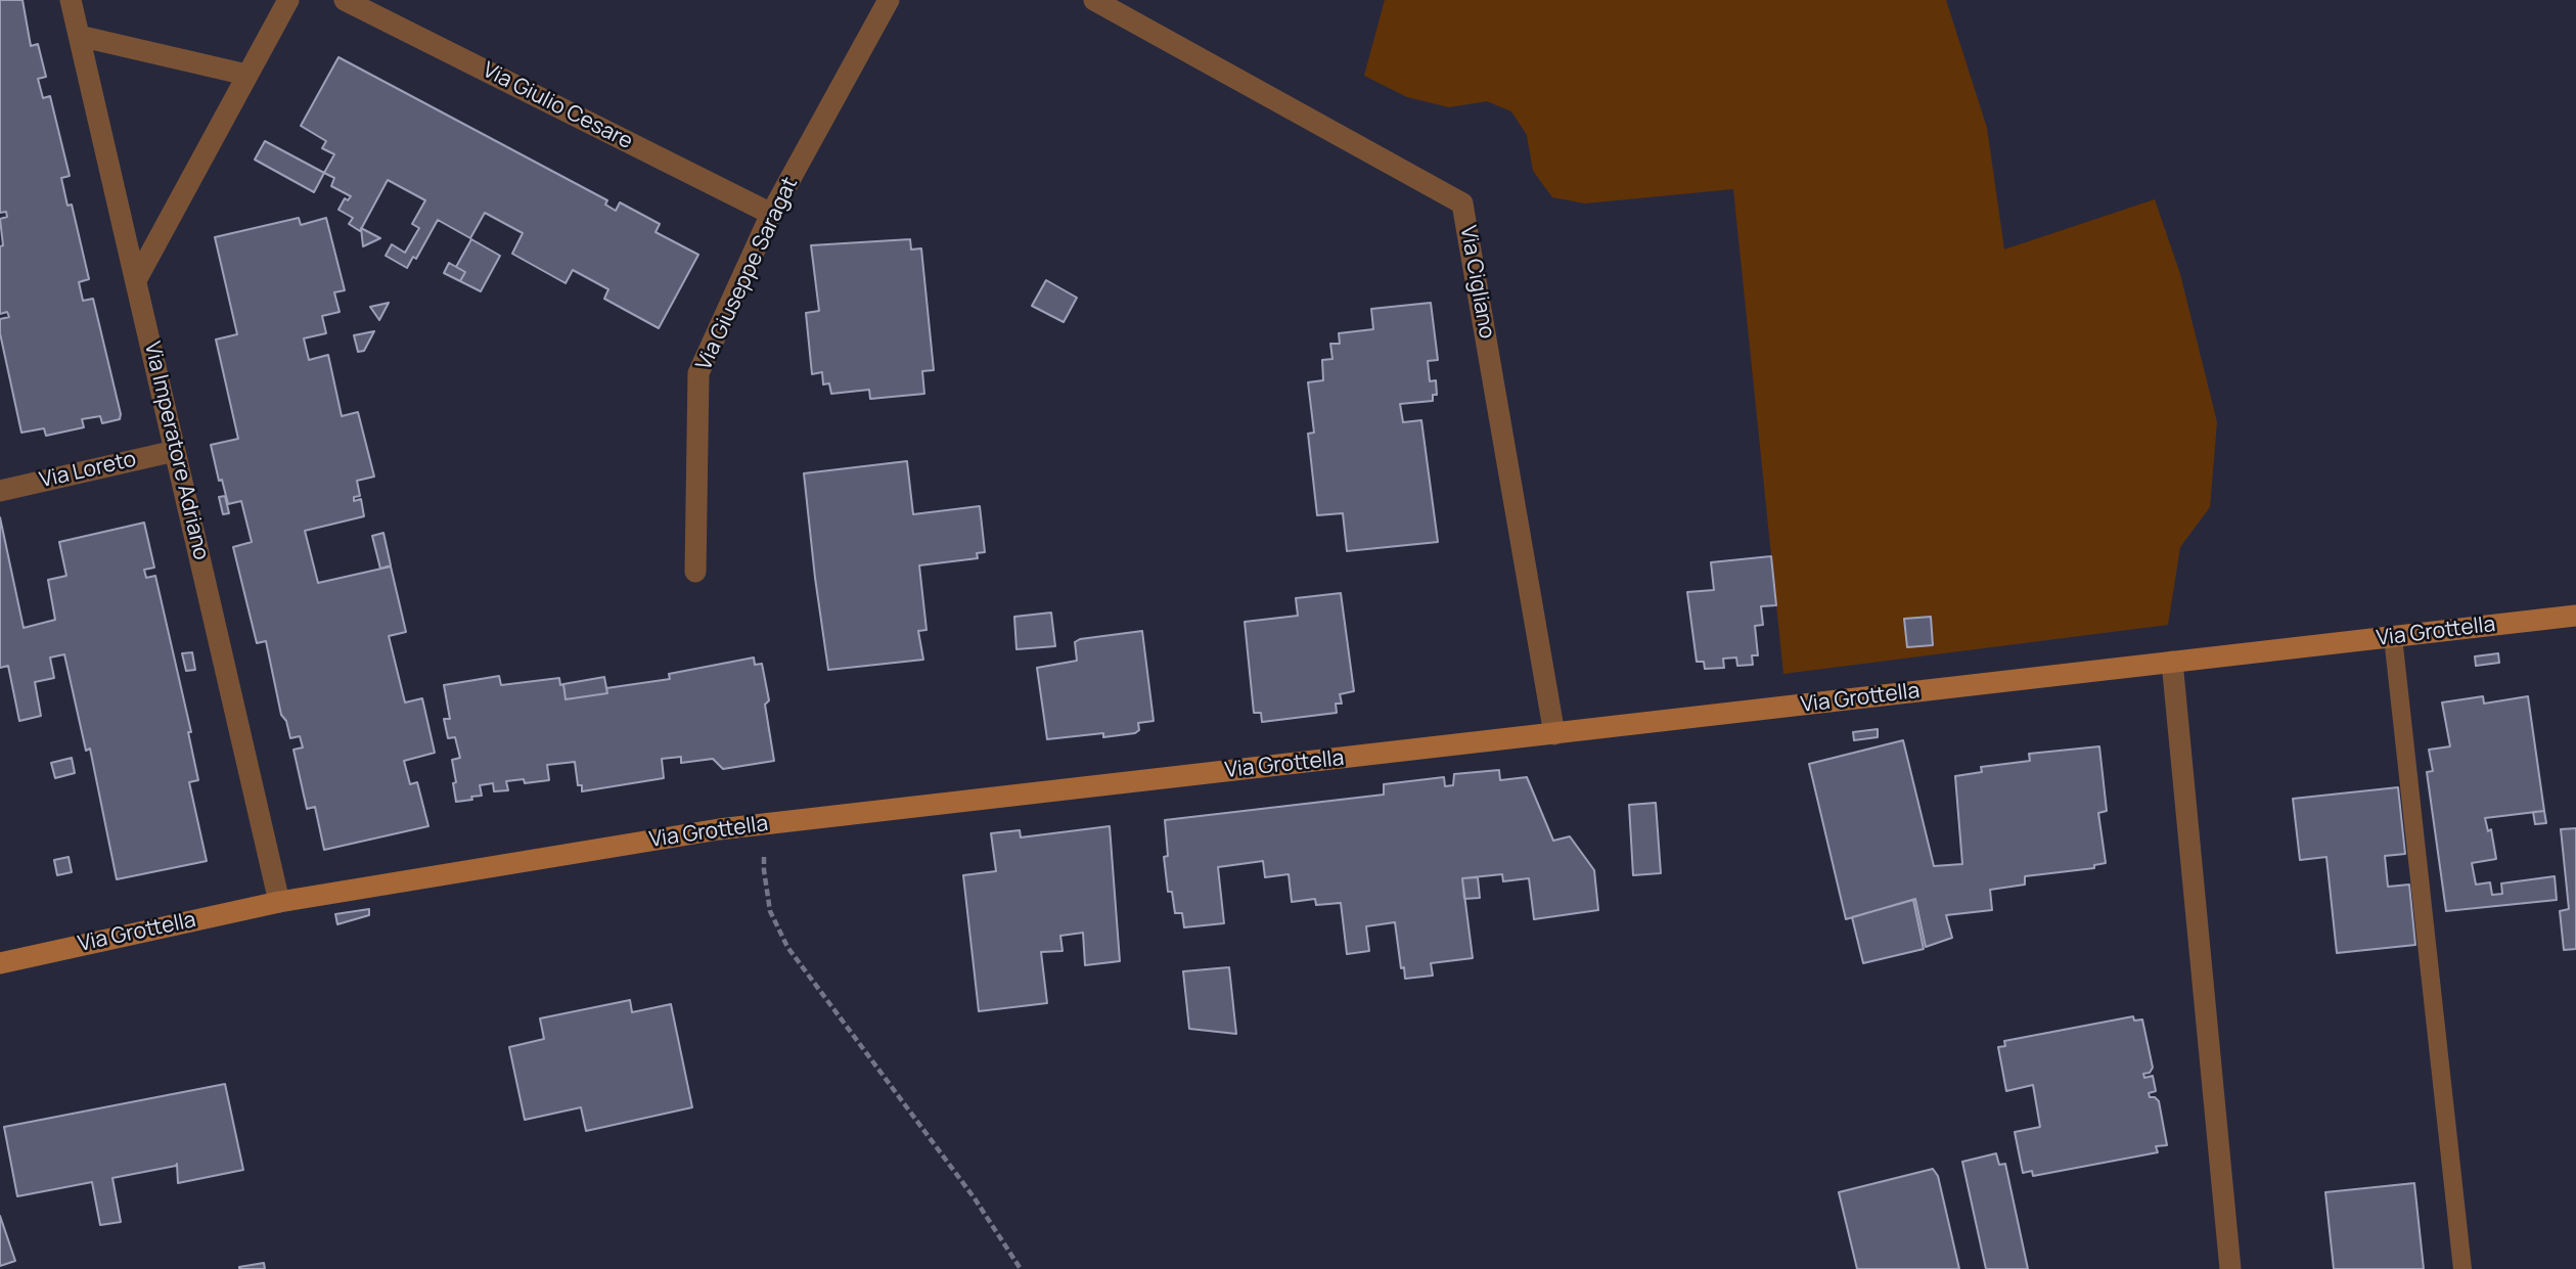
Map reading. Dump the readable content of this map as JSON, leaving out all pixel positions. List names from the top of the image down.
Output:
{
  "streets": {
    "street": [
      "Via Giulio Cesare",
      "Via Giuseppe Saragat",
      "Via Cigliano",
      "Via Imperatore Adriano",
      "Via Loreto",
      "Via Grottella"
    ]
  },
  "crossings": [
    ["Via Giulio Cesare", "Via Giuseppe Saragat"],
    ["Via Cigliano", "Via Grottella"],
    ["Via Imperatore Adriano", "Via Loreto"],
    ["Via Imperatore Adriano", "Via Grottella"]
  ]
}
